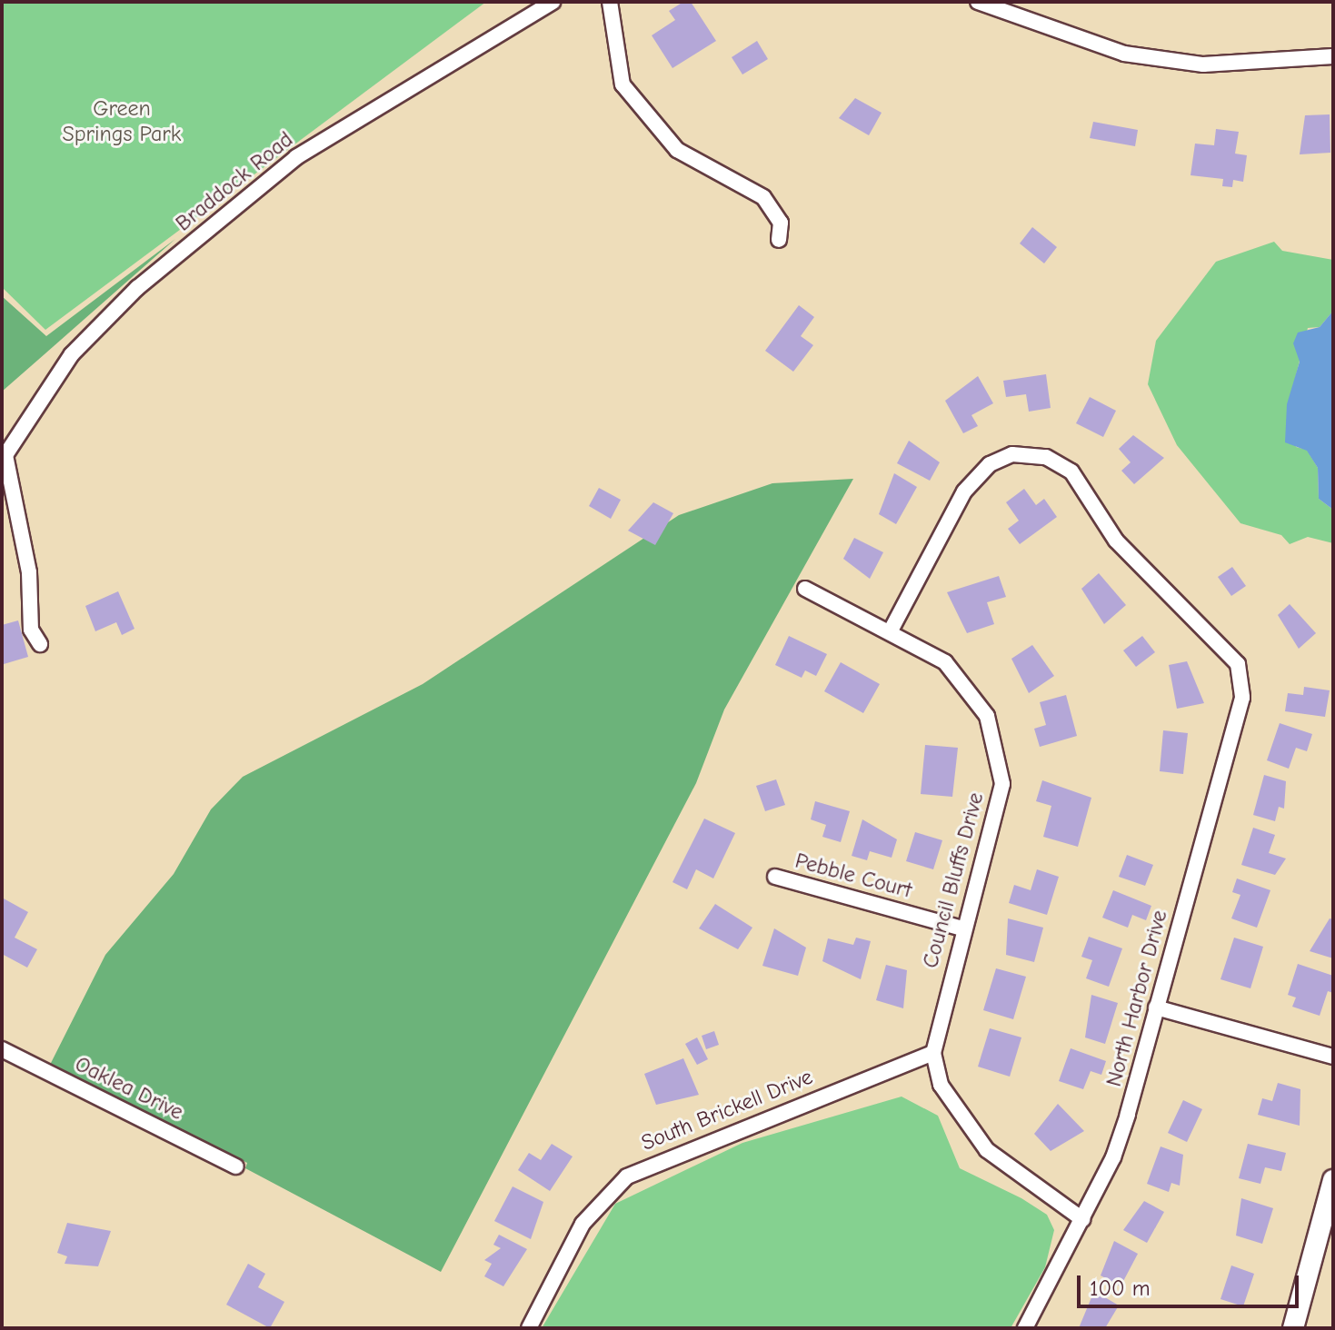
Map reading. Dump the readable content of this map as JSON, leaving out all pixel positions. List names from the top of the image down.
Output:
{
  "streets": {
    "street": [
      "Braddock Road",
      "Pebble Court",
      "Council Bluffs Drive",
      "North Harbor Drive",
      "Oaklea Drive",
      "South Brickell Drive"
    ]
  },
  "crossings": [
    ["Pebble Court", "Council Bluffs Drive"],
    ["Council Bluffs Drive", "North Harbor Drive"],
    ["Council Bluffs Drive", "South Brickell Drive"]
  ],
  "parks": ["Green Springs Park"],
  "scale_bar": "100 m"
}
